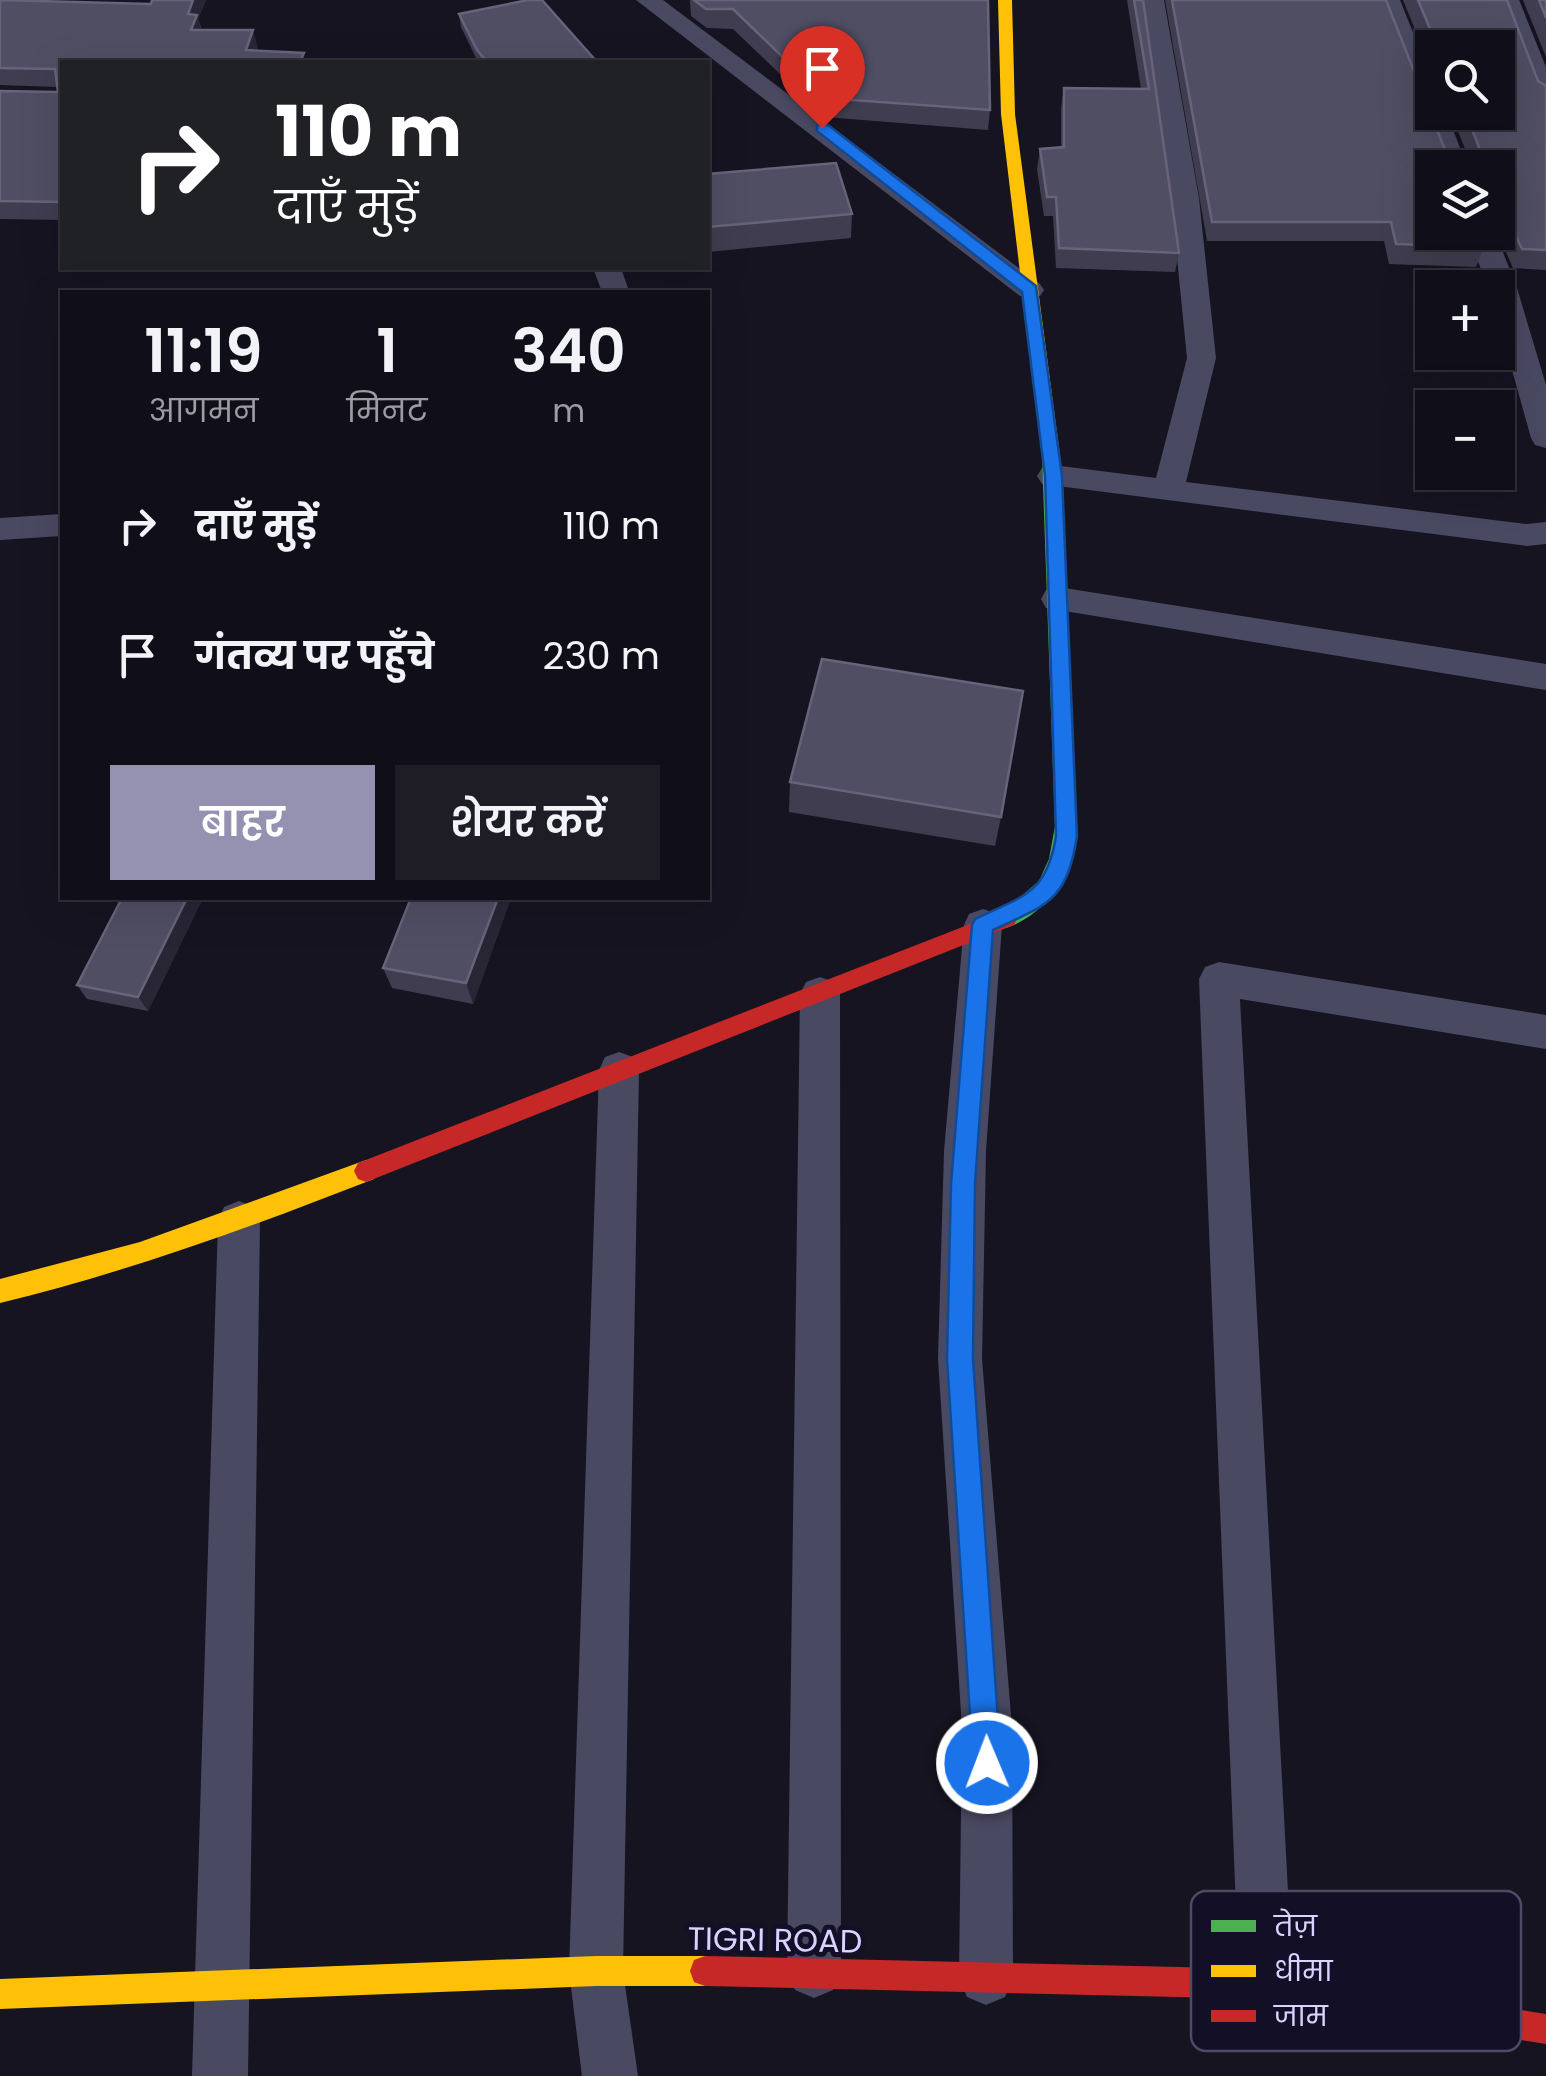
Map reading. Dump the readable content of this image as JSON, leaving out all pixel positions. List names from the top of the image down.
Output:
{
  "streets": {
    "street": ["TIGRI ROAD"]
  },
  "legend": ["तेज़", "धीमा", "जाम"],
  "page": {
    "map_buttons": ["+", "−"],
    "turn": ["110 m", "दाएँ मुड़ें"],
    "eta": [
      "11:19",
      "आगमन",
      "1",
      "मिनट",
      "340",
      "m"
    ],
    "list": [
      {
        "name": "दाएँ मुड़ें",
        "value": "110 m"
      },
      {
        "name": "गंतव्य पर पहुँचे",
        "value": "230 m"
      }
    ],
    "buttons": ["बाहर", "शेयर करें"]
  }
}
